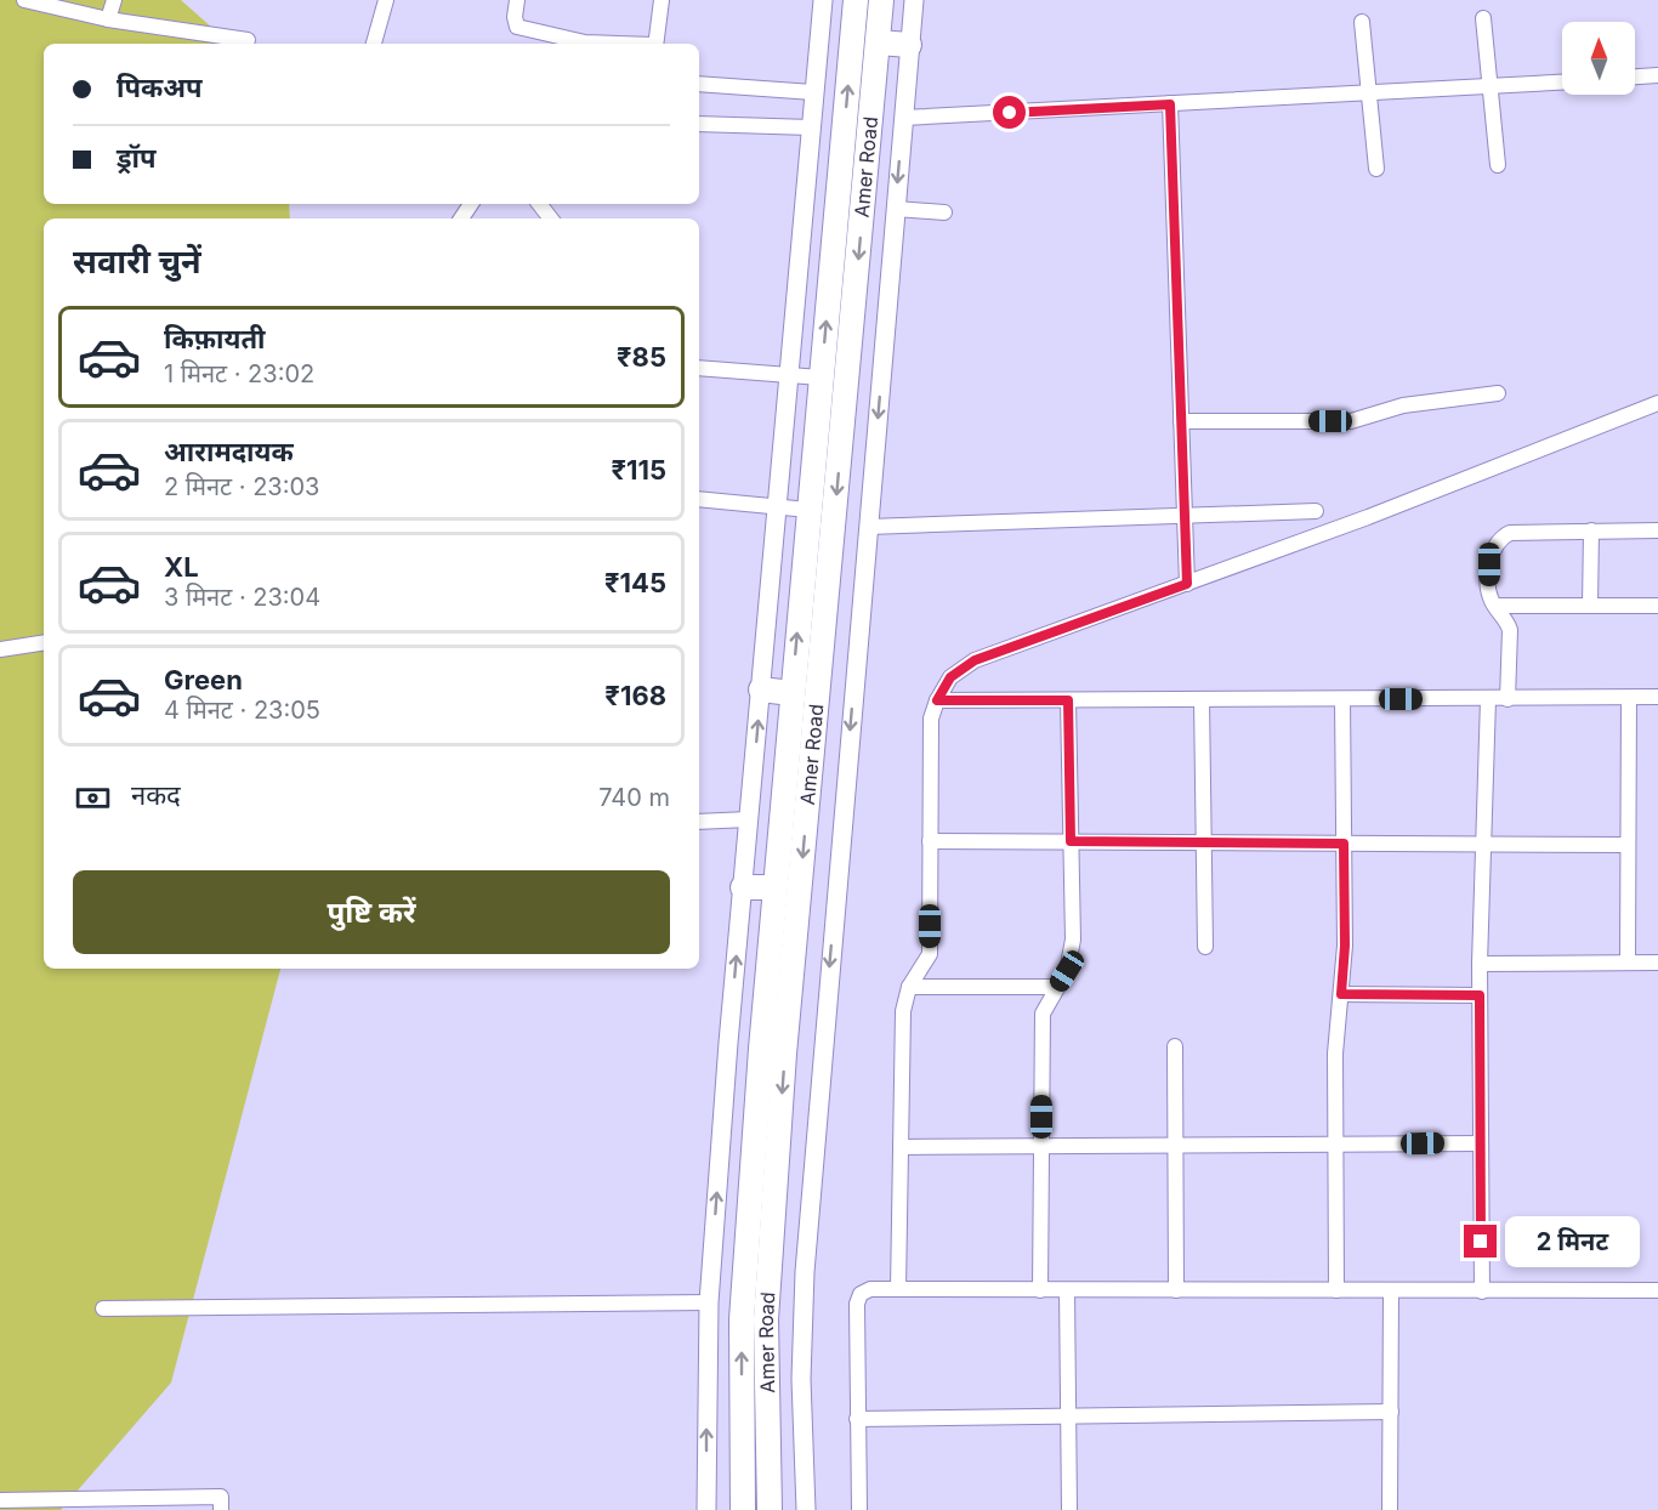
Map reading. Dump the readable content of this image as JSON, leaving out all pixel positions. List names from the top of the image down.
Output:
{
  "streets": {
    "highway": ["Amer Road"]
  },
  "north": "top",
  "page": {
    "banner": ["पिकअप", "ड्रॉप"],
    "heading": "सवारी चुनें",
    "list": [
      {
        "name": "किफ़ायती",
        "note": "1 मिनट · 23:02",
        "value": "₹85"
      },
      {
        "name": "आरामदायक",
        "note": "2 मिनट · 23:03",
        "value": "₹115"
      },
      {
        "name": "XL",
        "note": "3 मिनट · 23:04",
        "value": "₹145"
      },
      {
        "name": "Green",
        "note": "4 मिनट · 23:05",
        "value": "₹168"
      }
    ],
    "pay": ["नकद", "740 m"],
    "buttons": "पुष्टि करें",
    "bubble": "2 मिनट"
  }
}
